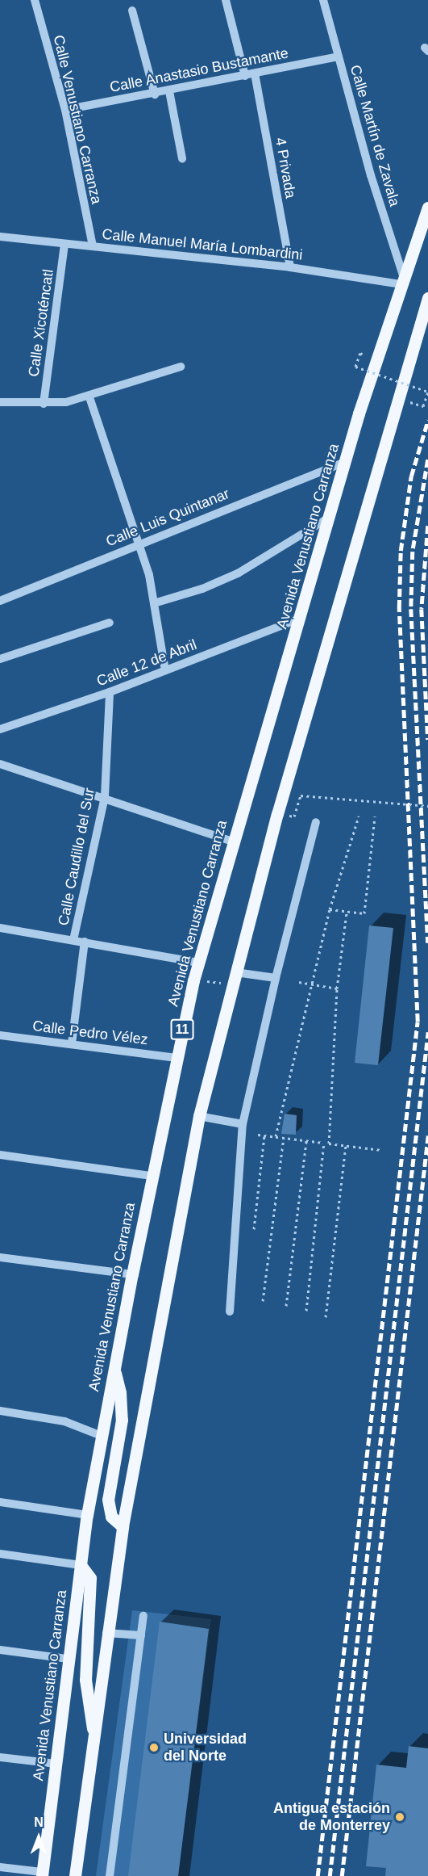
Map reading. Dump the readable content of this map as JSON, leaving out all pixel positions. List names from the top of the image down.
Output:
{
  "streets": {
    "main road": ["Avenida Venustiano Carranza", "11"],
    "street": [
      "Calle Anastasio Bustamante",
      "Calle Venustiano Carranza",
      "Calle Martín de Zavala",
      "4 Privada",
      "Calle Manuel María Lombardini",
      "Calle Xicoténcatl",
      "Calle Luis Quintanar",
      "Calle 12 de Abril",
      "Calle Caudillo del Sur",
      "Calle Pedro Vélez"
    ]
  },
  "crossings": [
    ["Calle Anastasio Bustamante", "Calle Venustiano Carranza"],
    ["Calle Anastasio Bustamante", "Calle Martín de Zavala"],
    ["Calle Anastasio Bustamante", "4 Privada"],
    ["Calle Venustiano Carranza", "Calle Manuel María Lombardini"],
    ["Calle Martín de Zavala", "Calle Manuel María Lombardini"],
    ["Calle Martín de Zavala", "Avenida Venustiano Carranza"],
    ["4 Privada", "Calle Manuel María Lombardini"],
    ["Calle Manuel María Lombardini", "Calle Xicoténcatl"],
    ["Calle Manuel María Lombardini", "Avenida Venustiano Carranza"],
    ["Calle Luis Quintanar", "Avenida Venustiano Carranza"],
    ["Avenida Venustiano Carranza", "Calle 12 de Abril"],
    ["Avenida Venustiano Carranza", "Calle Pedro Vélez"],
    ["Calle 12 de Abril", "Calle Caudillo del Sur"],
    ["Calle Caudillo del Sur", "Calle Pedro Vélez"]
  ],
  "places": ["Universidad del Norte", "Antigua estación de Monterrey"],
  "north": "top"
}
